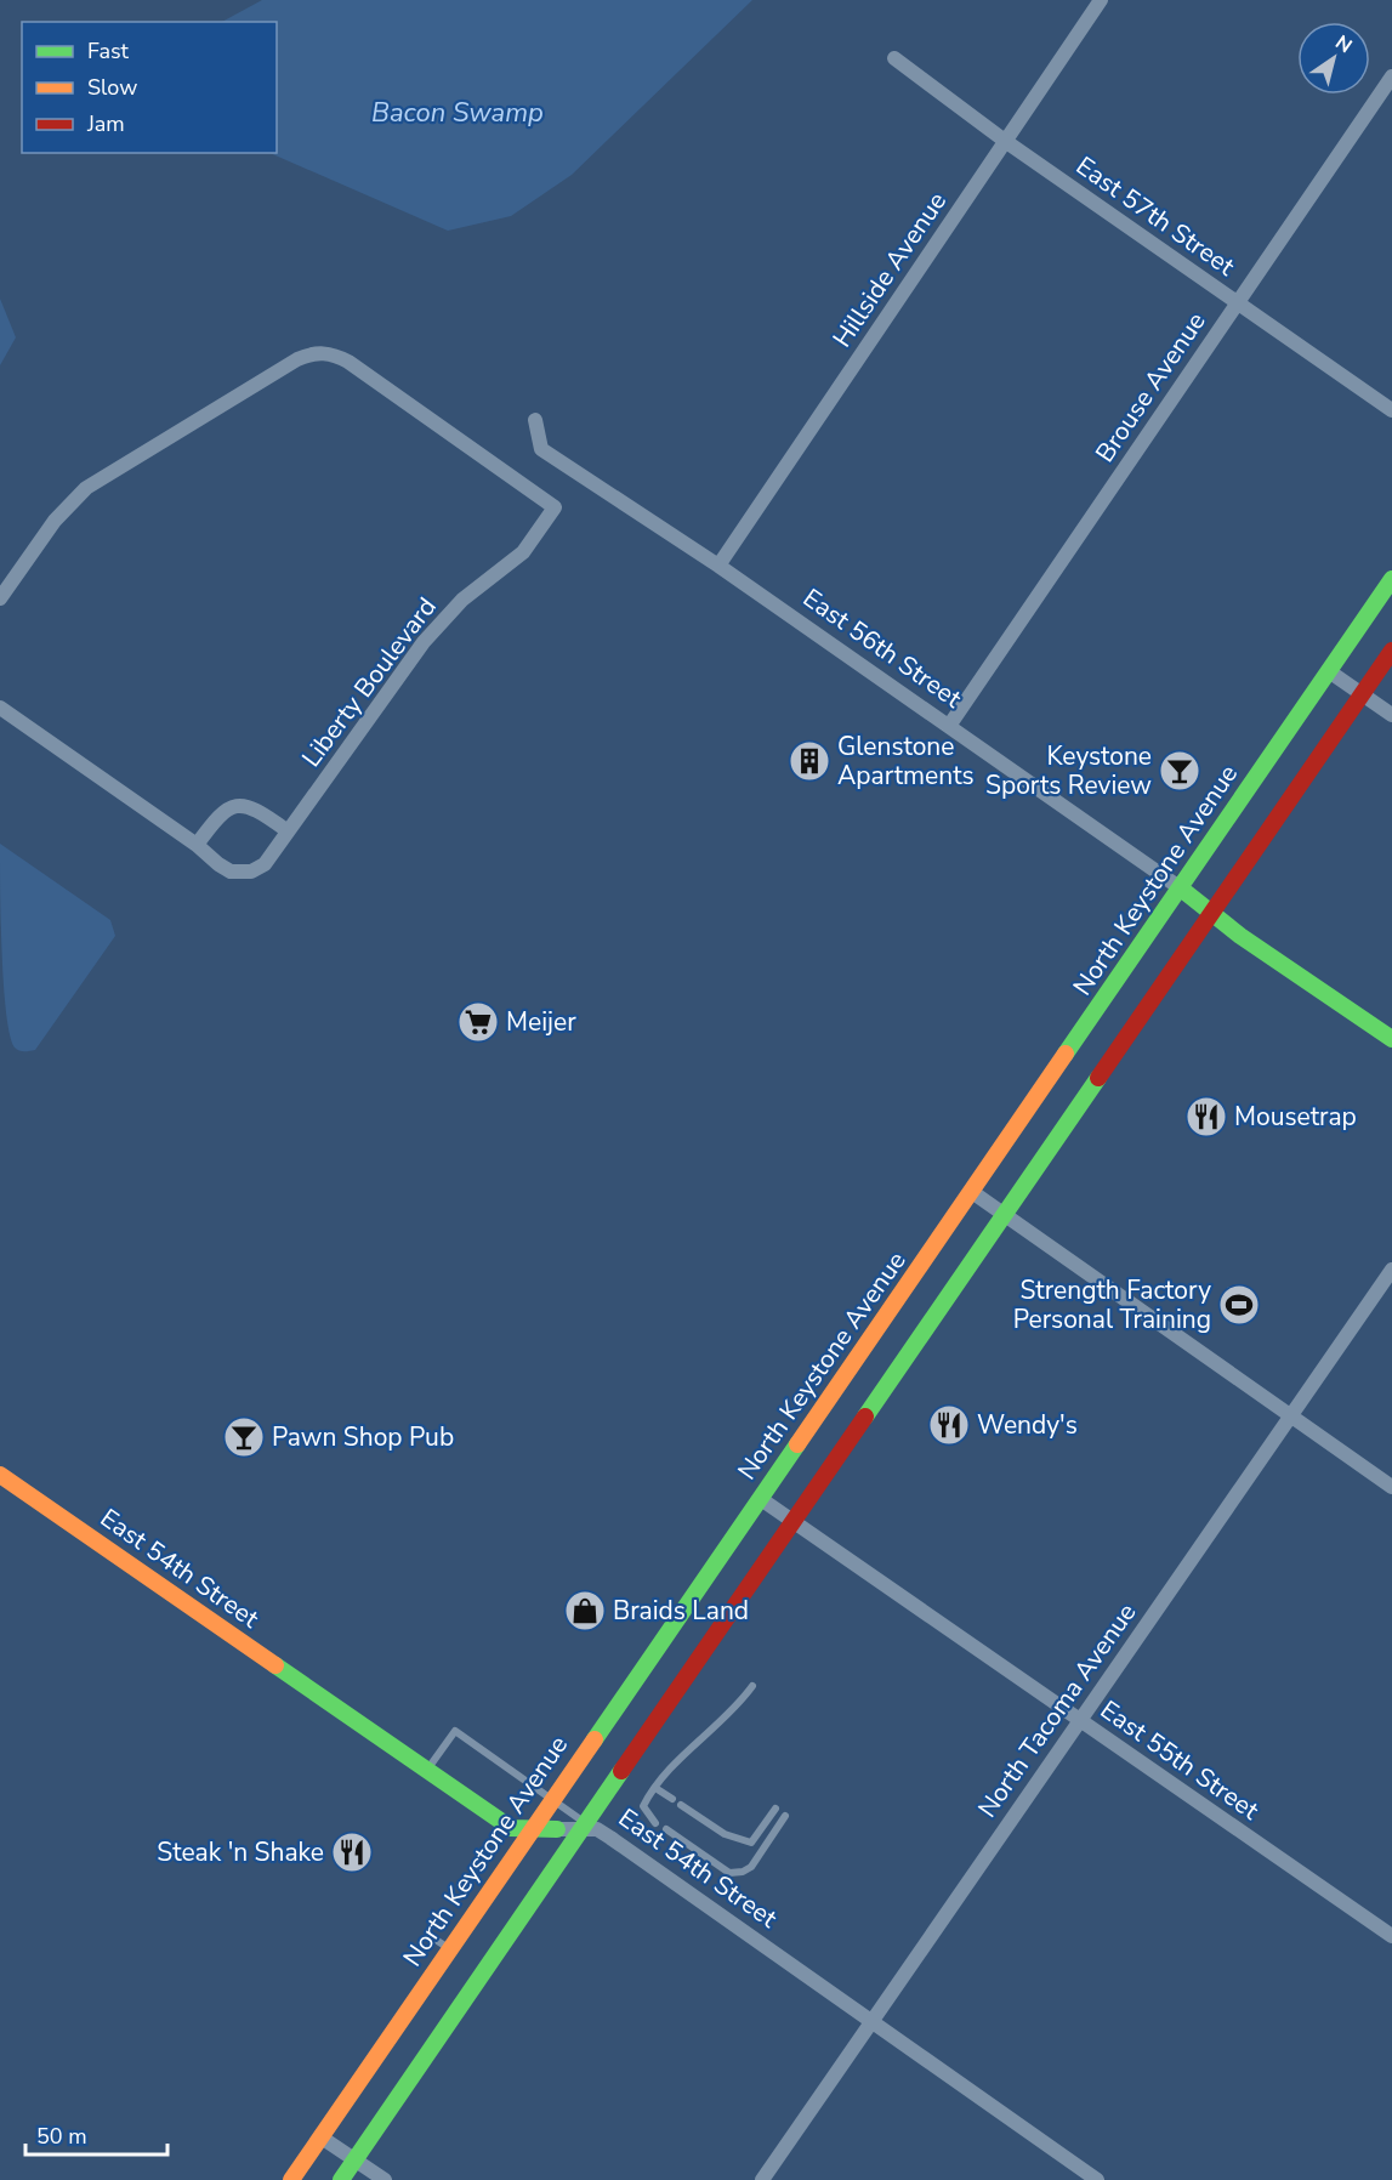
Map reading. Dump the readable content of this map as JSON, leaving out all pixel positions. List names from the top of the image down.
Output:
{
  "streets": {
    "main road": ["East 56th Street", "North Keystone Avenue", "East 54th Street"],
    "street": [
      "East 57th Street",
      "Hillside Avenue",
      "Brouse Avenue",
      "Liberty Boulevard",
      "North Tacoma Avenue",
      "East 55th Street"
    ]
  },
  "crossings": [
    ["East 57th Street", "Hillside Avenue"],
    ["East 57th Street", "Brouse Avenue"],
    ["Hillside Avenue", "East 56th Street"],
    ["Brouse Avenue", "East 56th Street"],
    ["East 56th Street", "North Keystone Avenue"],
    ["North Keystone Avenue", "East 54th Street"],
    ["North Keystone Avenue", "East 55th Street"],
    ["East 54th Street", "North Tacoma Avenue"],
    ["North Tacoma Avenue", "East 55th Street"]
  ],
  "water": ["Bacon Swamp"],
  "places": {
    "building": ["Glenstone Apartments"],
    "bar": ["Keystone Sports Review", "Pawn Shop Pub"],
    "supermarket": ["Meijer"],
    "restaurant": ["Mousetrap", "Wendy's", "Steak 'n Shake"],
    "sports": ["Strength Factory Personal Training"],
    "shop": ["Braids Land"]
  },
  "legend": ["Fast", "Slow", "Jam"],
  "scale_bar": "50 m",
  "north": "top right"
}
